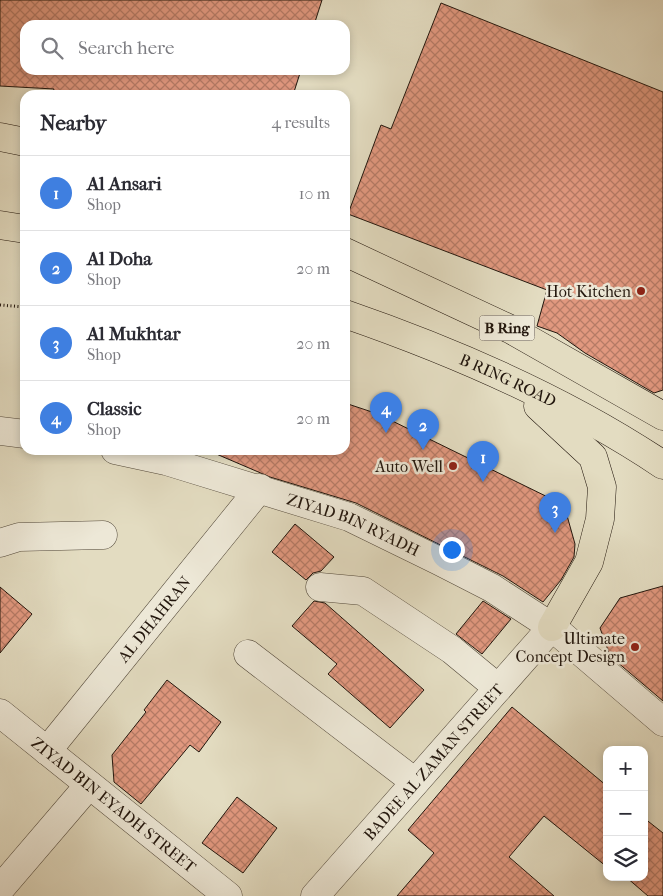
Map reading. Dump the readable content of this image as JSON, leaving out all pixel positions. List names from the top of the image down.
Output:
{
  "streets": {
    "main road": ["B Ring", "B RING ROAD"],
    "street": [
      "ZIYAD BIN RYADH",
      "AL DHAHRAN",
      "BADEE AL ZAMAN STREET",
      "ZIYAD BIN EYADH STREET"
    ]
  },
  "crossings": [
    ["ZIYAD BIN RYADH", "AL DHAHRAN"],
    ["ZIYAD BIN RYADH", "BADEE AL ZAMAN STREET"],
    ["AL DHAHRAN", "ZIYAD BIN EYADH STREET"]
  ],
  "places": ["Hot Kitchen", "Auto Well", "Ultimate Concept Design"],
  "page": {
    "search": "Search here",
    "heading": ["Nearby", "4 results"],
    "list": [
      {
        "mark": "1",
        "name": "Al Ansari",
        "note": "Shop",
        "value": "10 m"
      },
      {
        "mark": "2",
        "name": "Al Doha",
        "note": "Shop",
        "value": "20 m"
      },
      {
        "mark": "3",
        "name": "Al Mukhtar",
        "note": "Shop",
        "value": "20 m"
      },
      {
        "mark": "4",
        "name": "Classic",
        "note": "Shop",
        "value": "20 m"
      }
    ],
    "pins": [
      "4",
      "2",
      "1",
      "3"
    ],
    "map_buttons": ["+", "−"]
  }
}
